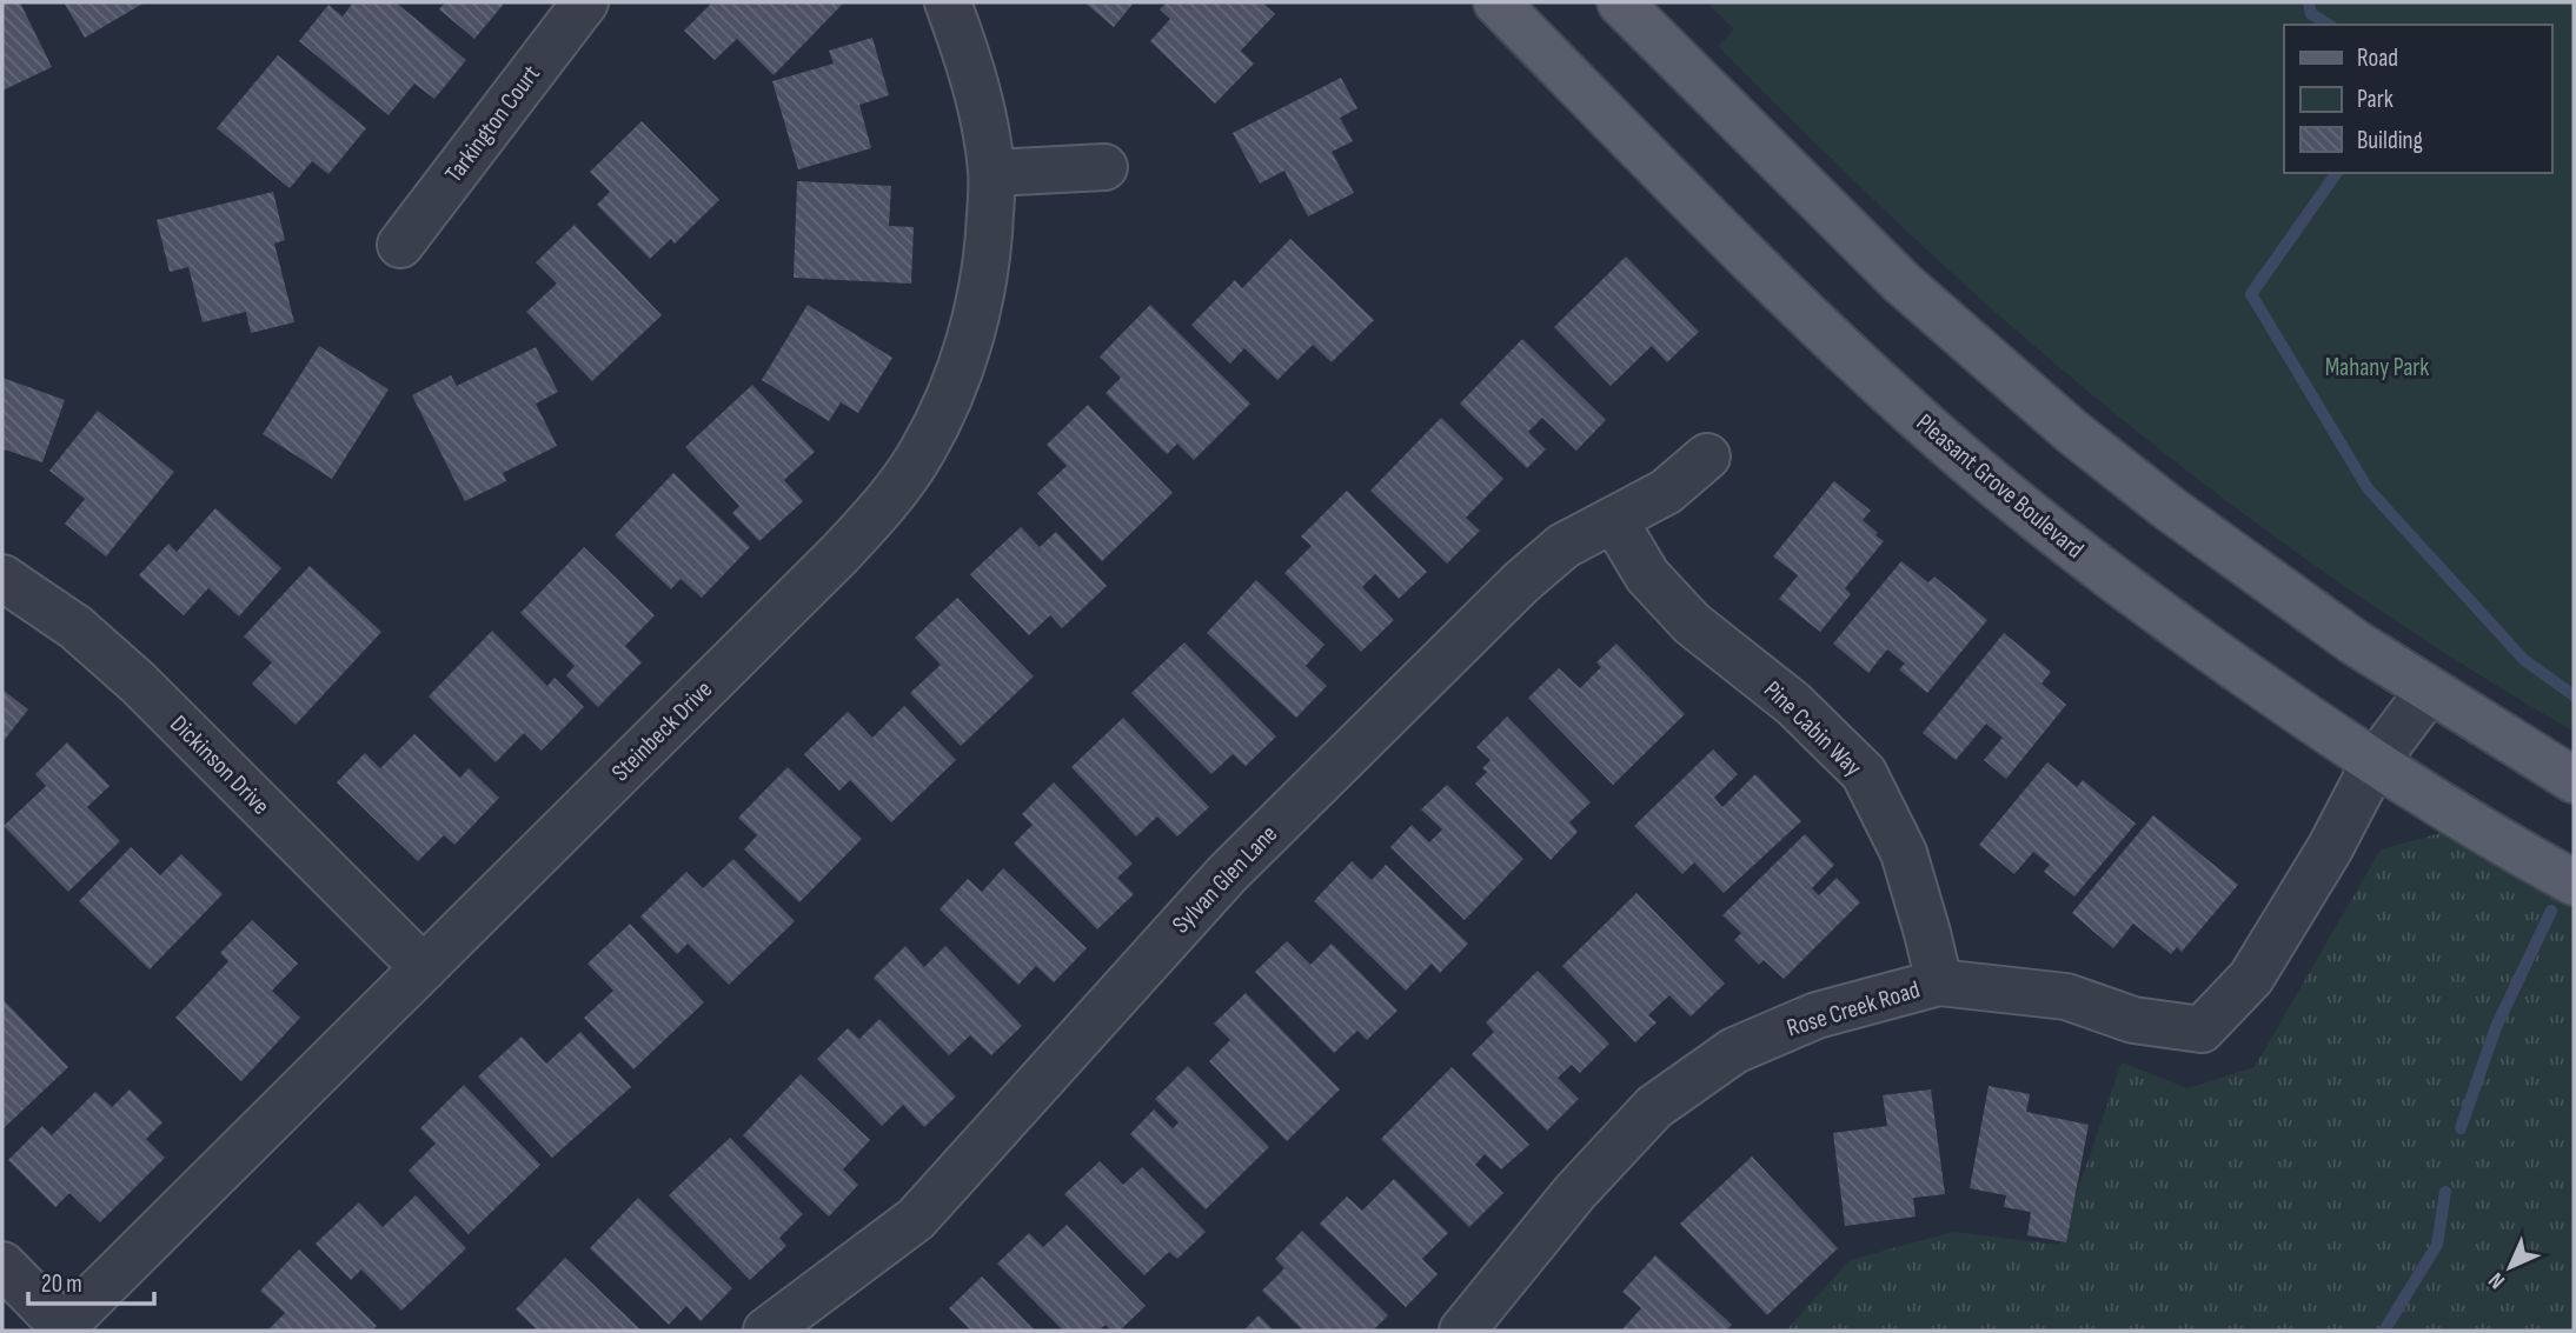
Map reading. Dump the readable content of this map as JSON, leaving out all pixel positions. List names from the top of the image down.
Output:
{
  "streets": {
    "main road": ["Pleasant Grove Boulevard"],
    "street": [
      "Tarkington Court",
      "Pine Cabin Way",
      "Steinbeck Drive",
      "Dickinson Drive",
      "Sylvan Glen Lane",
      "Rose Creek Road"
    ]
  },
  "crossings": [
    ["Pleasant Grove Boulevard", "Rose Creek Road"],
    ["Pine Cabin Way", "Sylvan Glen Lane"],
    ["Pine Cabin Way", "Rose Creek Road"],
    ["Steinbeck Drive", "Dickinson Drive"]
  ],
  "parks": ["Mahany Park"],
  "legend": ["Road", "Park", "Building"],
  "scale_bar": "20 m",
  "north": "bottom left"
}
